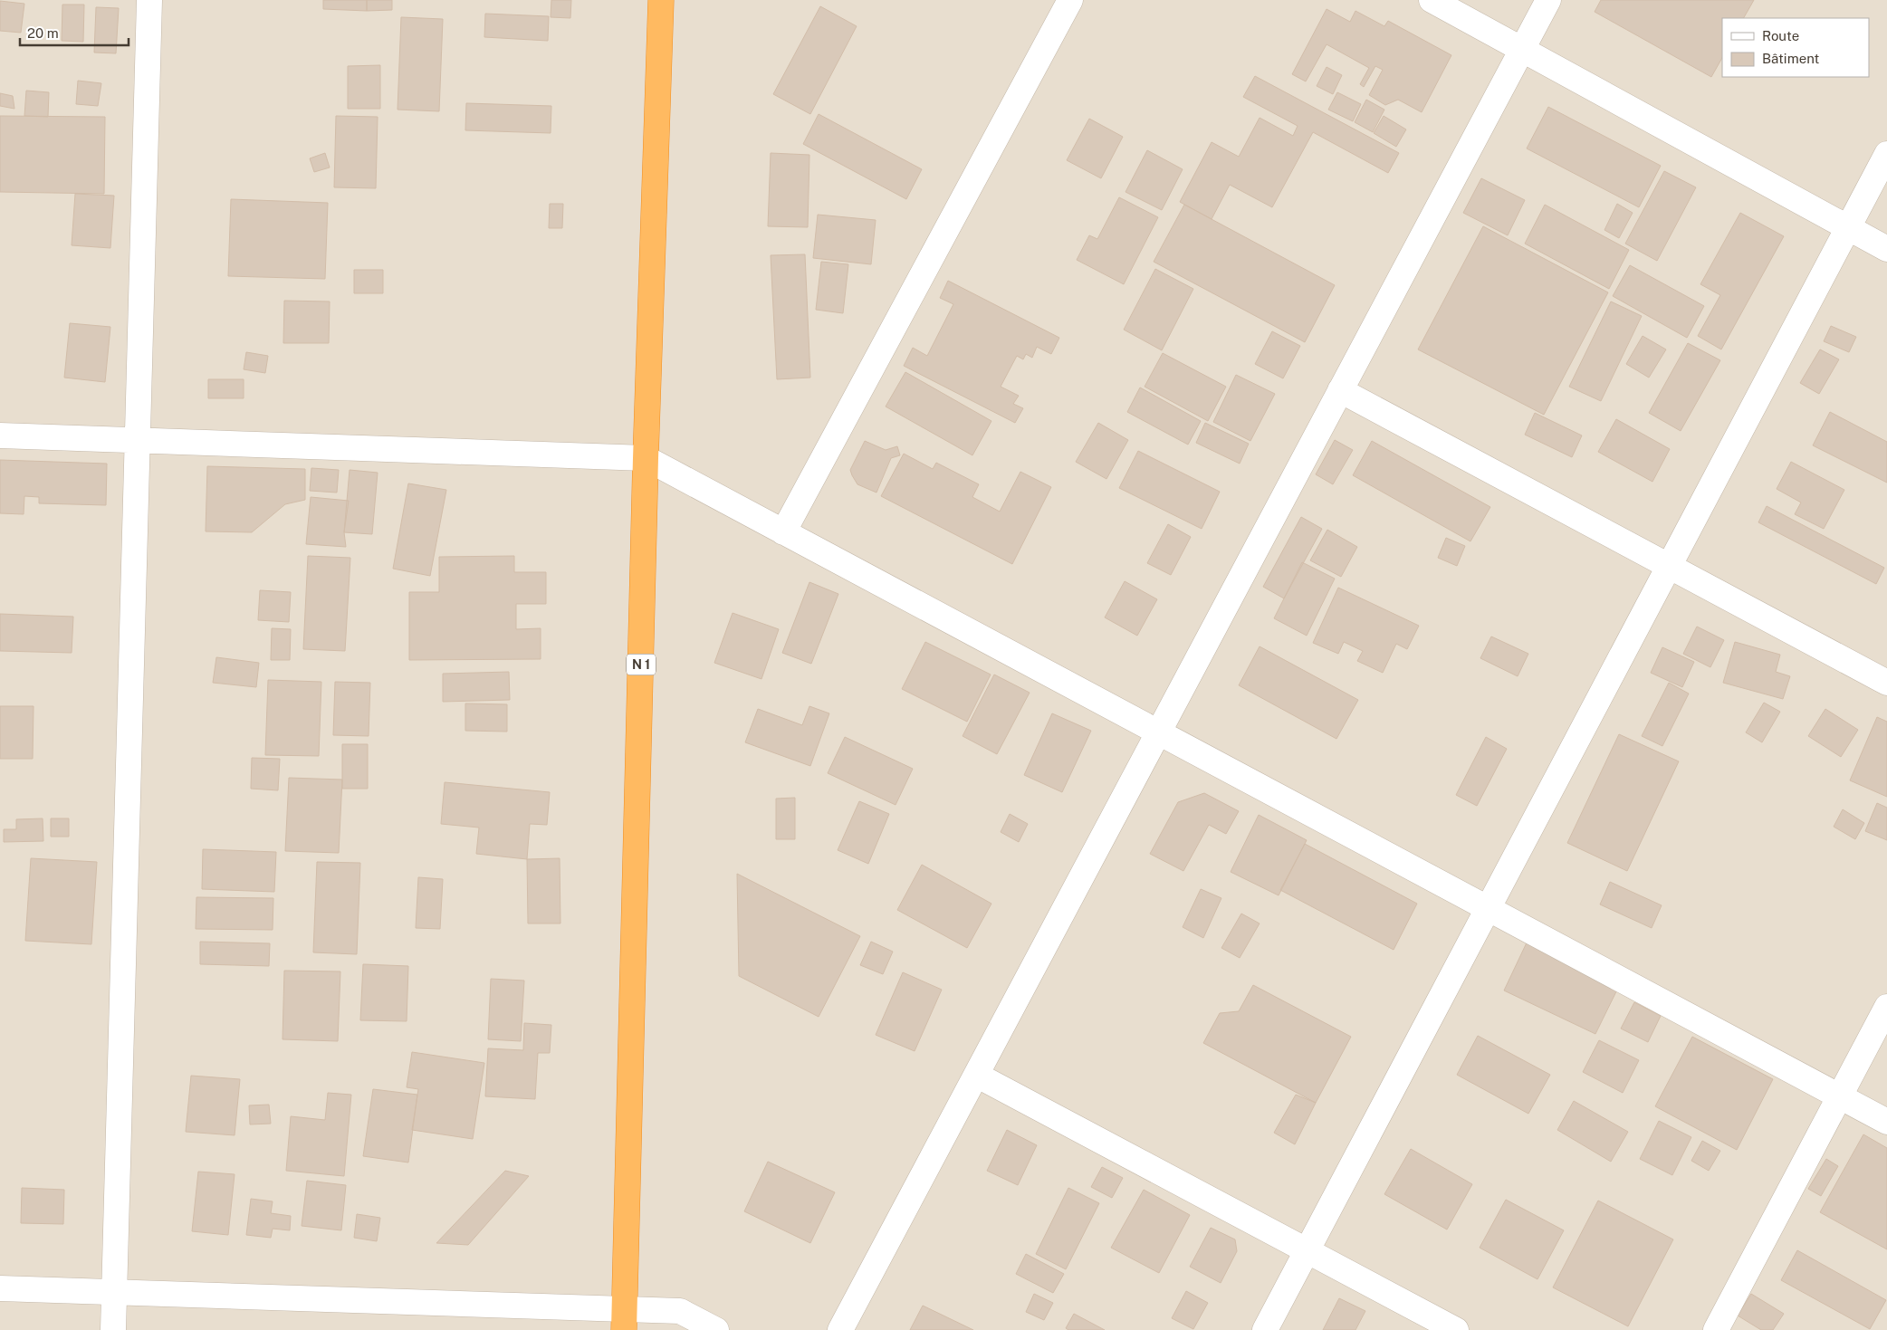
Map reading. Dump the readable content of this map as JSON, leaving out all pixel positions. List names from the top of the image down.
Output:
{
  "streets": {
    "highway": ["N 1"]
  },
  "legend": ["Route", "Bâtiment"],
  "scale_bar": "20 m"
}
